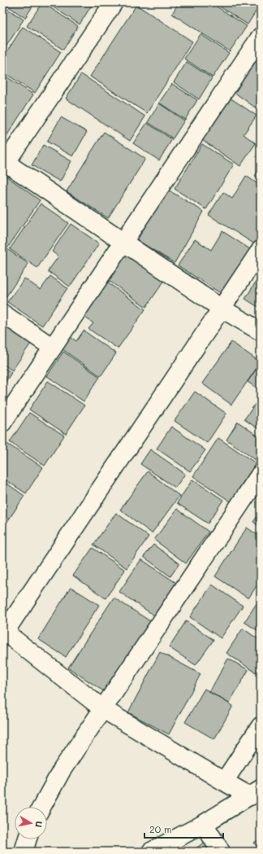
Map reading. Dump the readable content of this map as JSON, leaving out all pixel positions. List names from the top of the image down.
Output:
{
  "scale_bar": "20 m",
  "north": "right"
}
